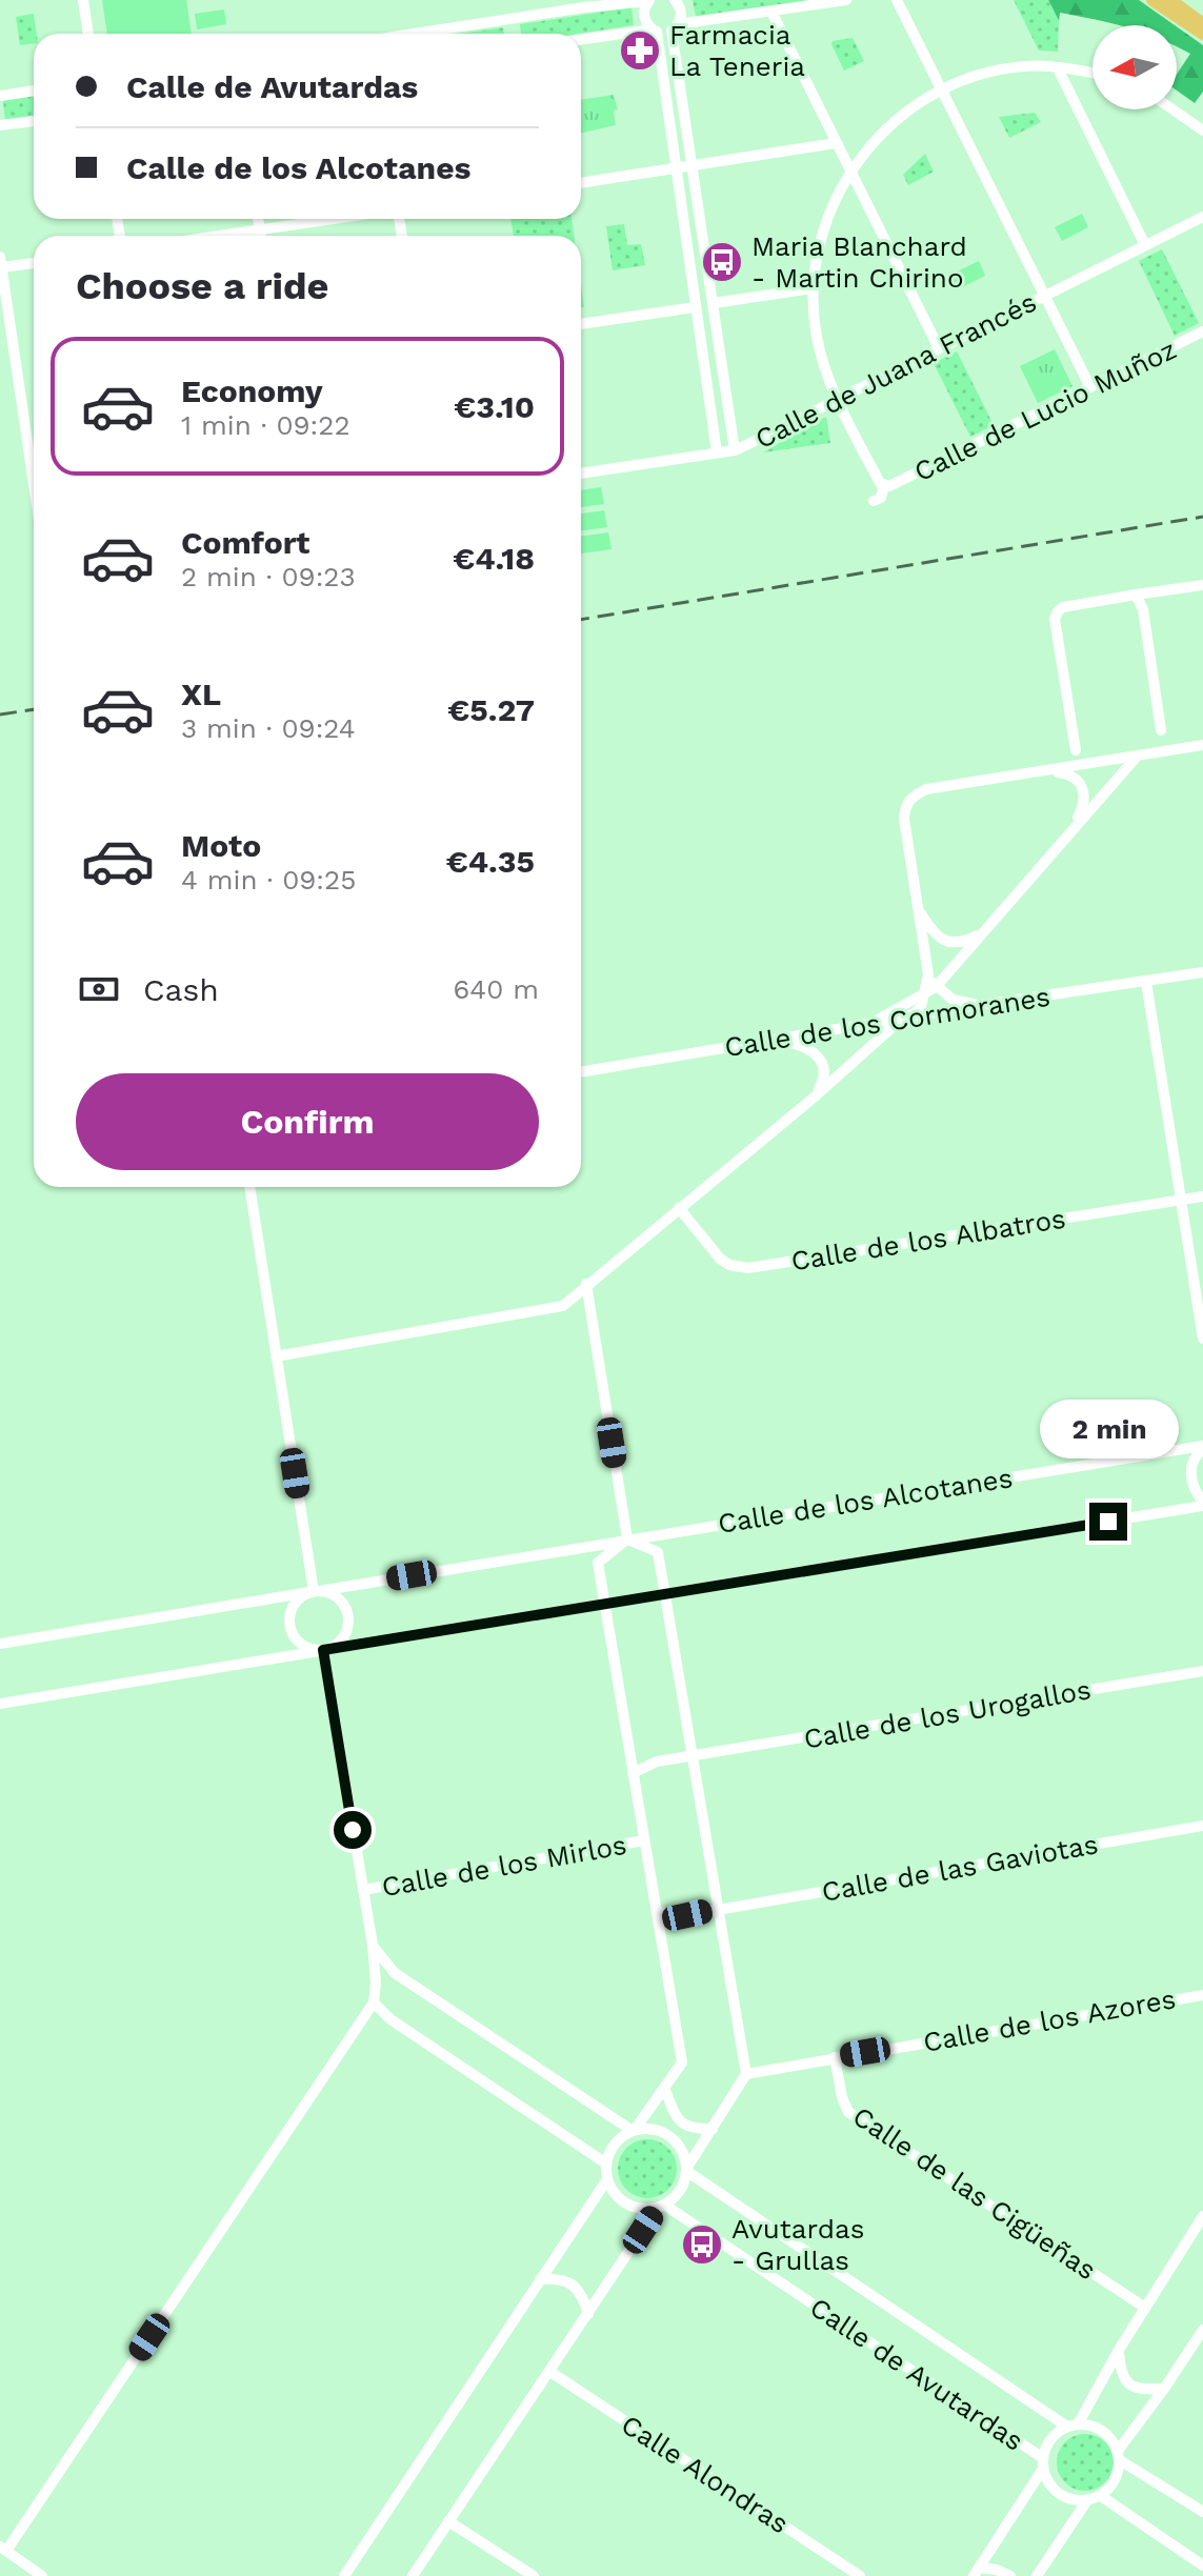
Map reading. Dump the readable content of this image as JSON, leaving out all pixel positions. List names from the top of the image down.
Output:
{
  "streets": {
    "street": [
      "Calle de Juana Francés",
      "Calle de Lucio Muñoz",
      "Calle de los Cormoranes",
      "Calle de los Albatros",
      "Calle de los Alcotanes",
      "Calle de los Urogallos",
      "Calle de los Mirlos",
      "Calle de las Gaviotas",
      "Calle de los Azores",
      "Calle de las Cigüeñas",
      "Calle de Avutardas",
      "Calle Alondras"
    ]
  },
  "crossings": [
    ["Calle de Juana Francés", "Calle de Lucio Muñoz"],
    ["Calle de los Azores", "Calle de las Cigüeñas"]
  ],
  "places": {
    "pharmacy": ["Farmacia La Teneria"],
    "bus stop": ["Maria Blanchard - Martin Chirino", "Avutardas - Grullas"]
  },
  "north": "left",
  "page": {
    "banner": ["Calle de Avutardas", "Calle de los Alcotanes"],
    "heading": "Choose a ride",
    "list": [
      {
        "name": "Economy",
        "note": "1 min · 09:22",
        "value": "€3.10"
      },
      {
        "name": "Comfort",
        "note": "2 min · 09:23",
        "value": "€4.18"
      },
      {
        "name": "XL",
        "note": "3 min · 09:24",
        "value": "€5.27"
      },
      {
        "name": "Moto",
        "note": "4 min · 09:25",
        "value": "€4.35"
      }
    ],
    "pay": ["Cash", "640 m"],
    "buttons": "Confirm",
    "bubble": "2 min"
  }
}
